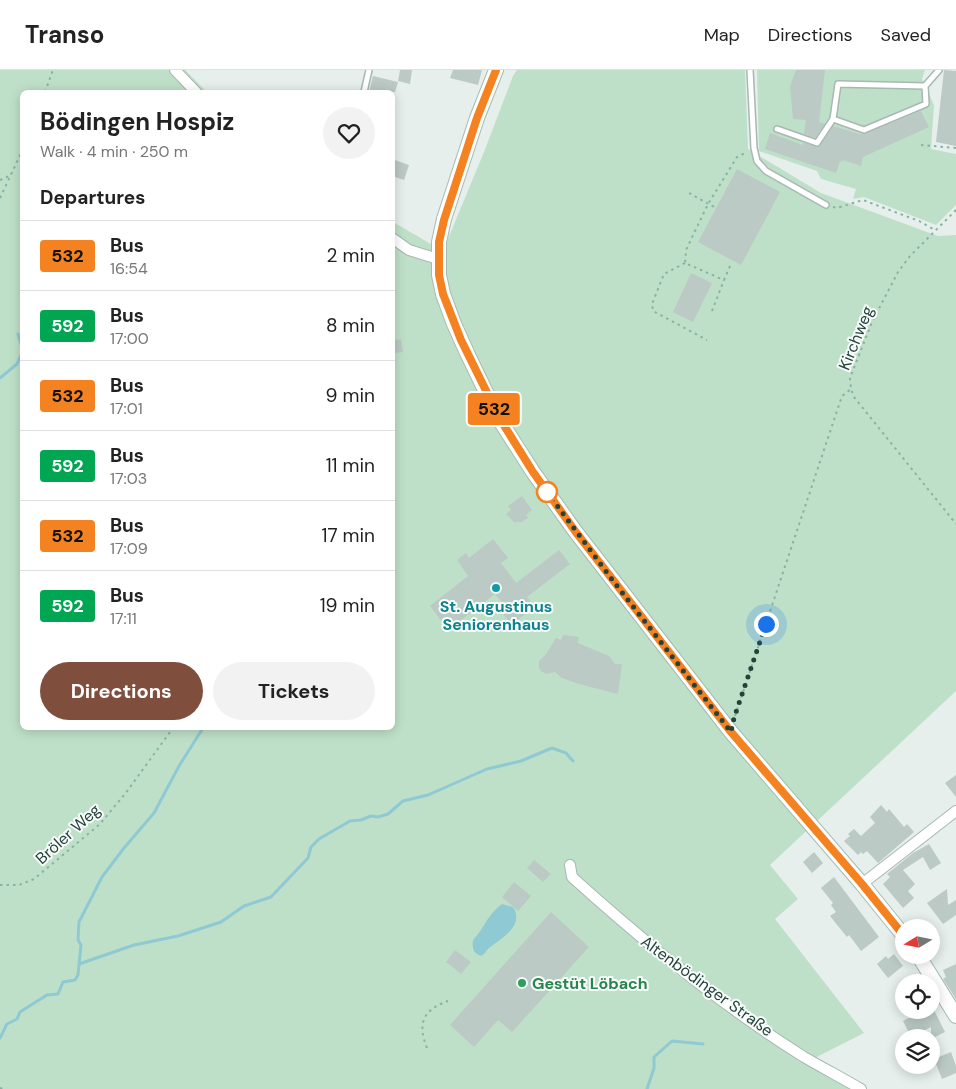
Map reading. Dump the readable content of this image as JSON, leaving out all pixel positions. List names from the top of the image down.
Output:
{
  "streets": {
    "street": ["Altenbödinger Straße"],
    "path": ["Kirchweg", "Bröler Weg"]
  },
  "places": ["St. Augustinus Seniorenhaus", "Gestüt Löbach"],
  "lines": ["bus line 532"],
  "north": "left",
  "page": {
    "header": "Transo",
    "nav": ["Map", "Directions", "Saved"],
    "on_map": "532",
    "heading": [
      ["Bödingen Hospiz", "Walk · 4 min · 250 m"],
      "Departures"
    ],
    "list": [
      {
        "mark": "532",
        "name": "Bus",
        "note": "16:54",
        "value": "2 min"
      },
      {
        "mark": "592",
        "name": "Bus",
        "note": "17:00",
        "value": "8 min"
      },
      {
        "mark": "532",
        "name": "Bus",
        "note": "17:01",
        "value": "9 min"
      },
      {
        "mark": "592",
        "name": "Bus",
        "note": "17:03",
        "value": "11 min"
      },
      {
        "mark": "532",
        "name": "Bus",
        "note": "17:09",
        "value": "17 min"
      },
      {
        "mark": "592",
        "name": "Bus",
        "note": "17:11",
        "value": "19 min"
      }
    ],
    "buttons": ["Directions", "Tickets"]
  }
}
